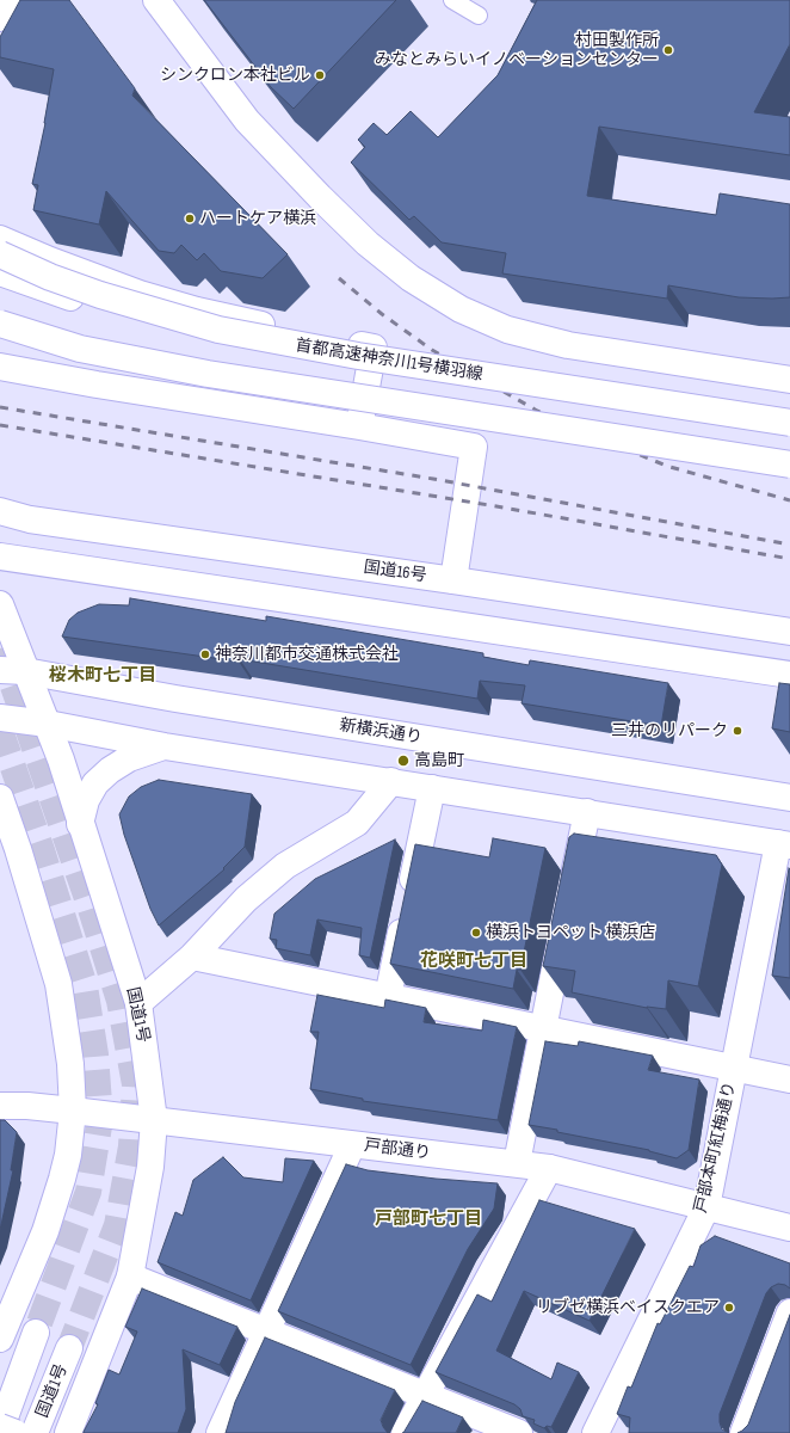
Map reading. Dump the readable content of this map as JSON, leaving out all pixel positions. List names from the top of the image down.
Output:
{
  "streets": {
    "main road": [
      "首都高速神奈川1号横羽線",
      "国道16号",
      "新横浜通り",
      "国道1号",
      "戸部本町紅梅通り",
      "戸部通り"
    ]
  },
  "crossings": [
    ["新横浜通り", "国道1号"],
    ["国道1号", "戸部通り"],
    ["戸部本町紅梅通り", "戸部通り"]
  ],
  "districts": ["桜木町七丁目", "花咲町七丁目", "戸部町七丁目"],
  "places": [
    "村田製作所 みなとみらいイノベーションセンター",
    "シンクロン本社ビル",
    "ハートケア横浜",
    "神奈川都市交通株式会社",
    "三井のリパーク",
    "高島町",
    "横浜トヨペット 横浜店",
    "リブゼ横浜ベイスクエア"
  ]
}
